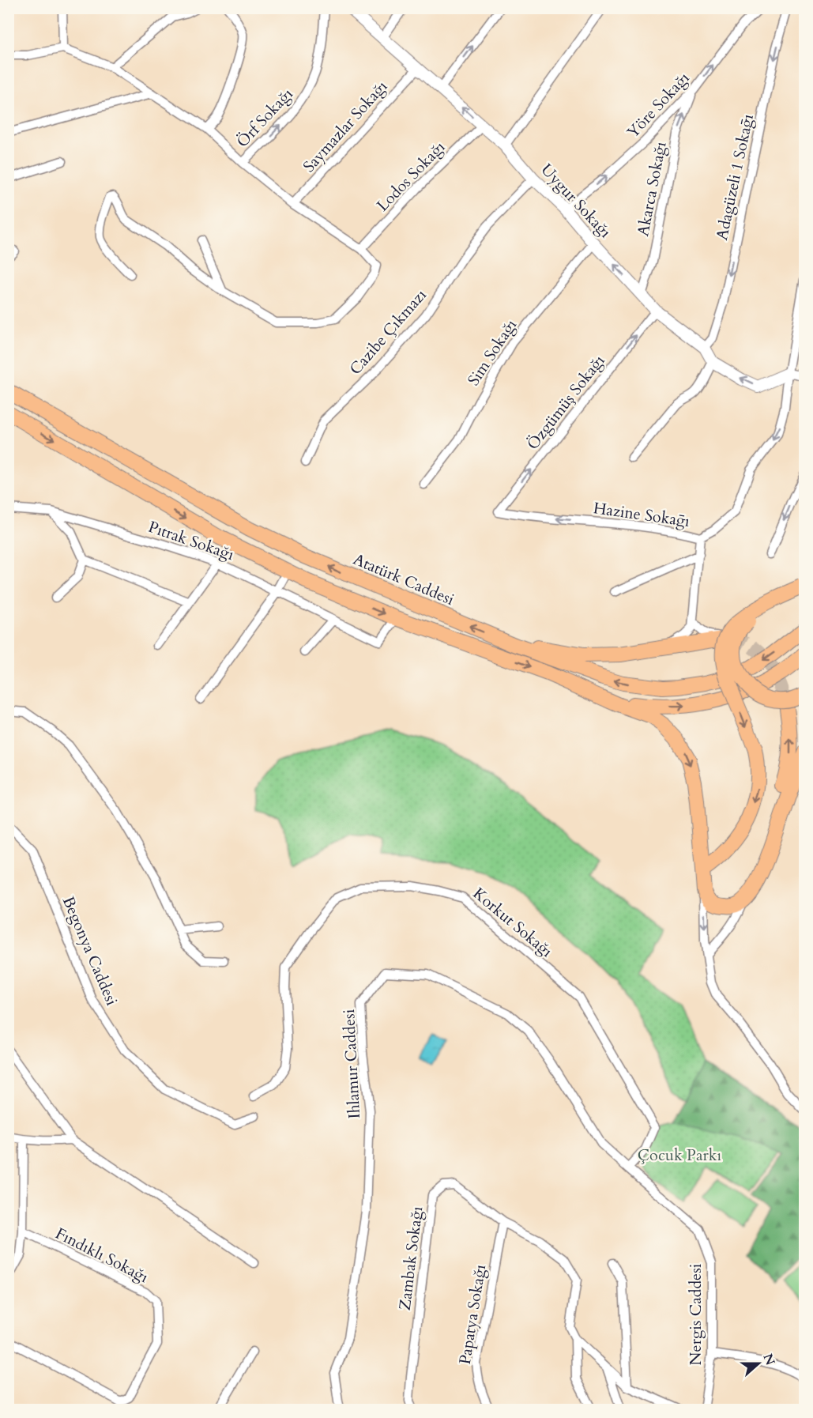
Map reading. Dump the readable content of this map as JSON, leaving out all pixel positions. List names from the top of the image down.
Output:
{
  "streets": {
    "main road": ["Atatürk Caddesi"],
    "street": [
      "Yöre Sokağı",
      "Örf Sokağı",
      "Saymazlar Sokağı",
      "Lodos Sokağı",
      "Adagüzeli 1 Sokaḡı",
      "Akarca Sokağı",
      "Uygur Sokağı",
      "Cazibe Çıkmazı",
      "Sim Sokağı",
      "Özgümüş Sokağı",
      "Hazine Sokaḡı",
      "Pıtrak Sokağı",
      "Korkut Sokağı",
      "Begonya Caddesi",
      "Ihlamur Caddesi",
      "Fındıklı Sokağı",
      "Zambak Sokağı",
      "Papatya Sokağı",
      "Nergis Caddesi"
    ]
  },
  "crossings": [
    ["Yöre Sokağı", "Akarca Sokağı"],
    ["Yöre Sokağı", "Uygur Sokağı"],
    ["Saymazlar Sokağı", "Uygur Sokağı"],
    ["Lodos Sokağı", "Uygur Sokağı"],
    ["Adagüzeli 1 Sokaḡı", "Uygur Sokağı"],
    ["Akarca Sokağı", "Uygur Sokağı"],
    ["Uygur Sokağı", "Cazibe Çıkmazı"],
    ["Uygur Sokağı", "Sim Sokağı"],
    ["Uygur Sokağı", "Özgümüş Sokağı"],
    ["Özgümüş Sokağı", "Hazine Sokaḡı"],
    ["Korkut Sokağı", "Ihlamur Caddesi"],
    ["Korkut Sokağı", "Nergis Caddesi"],
    ["Ihlamur Caddesi", "Nergis Caddesi"],
    ["Zambak Sokağı", "Papatya Sokağı"]
  ],
  "one_way": [
    "Yöre Sokağı",
    "Örf Sokağı",
    "Adagüzeli 1 Sokaḡı",
    "Akarca Sokağı",
    "Özgümüş Sokağı",
    "Hazine Sokaḡı"
  ],
  "parks": ["Çocuk Parkı"],
  "north": "right"
}
